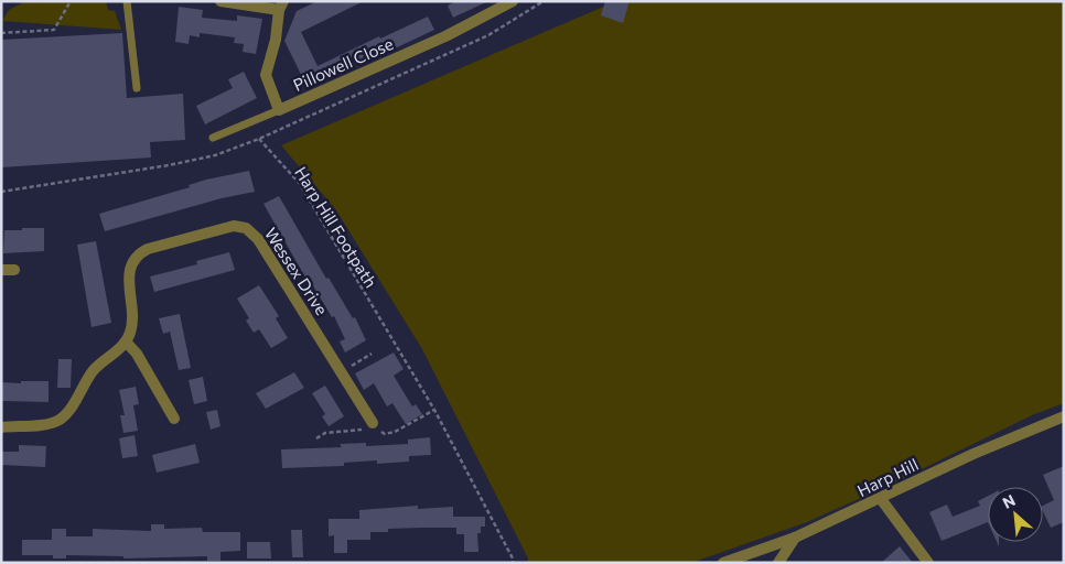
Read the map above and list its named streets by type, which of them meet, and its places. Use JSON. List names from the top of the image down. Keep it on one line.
{"streets":{"street":["Pillowell Close","Wessex Drive","Harp Hill"],"path":["Harp Hill Footpath"]},"north":"top left"}
